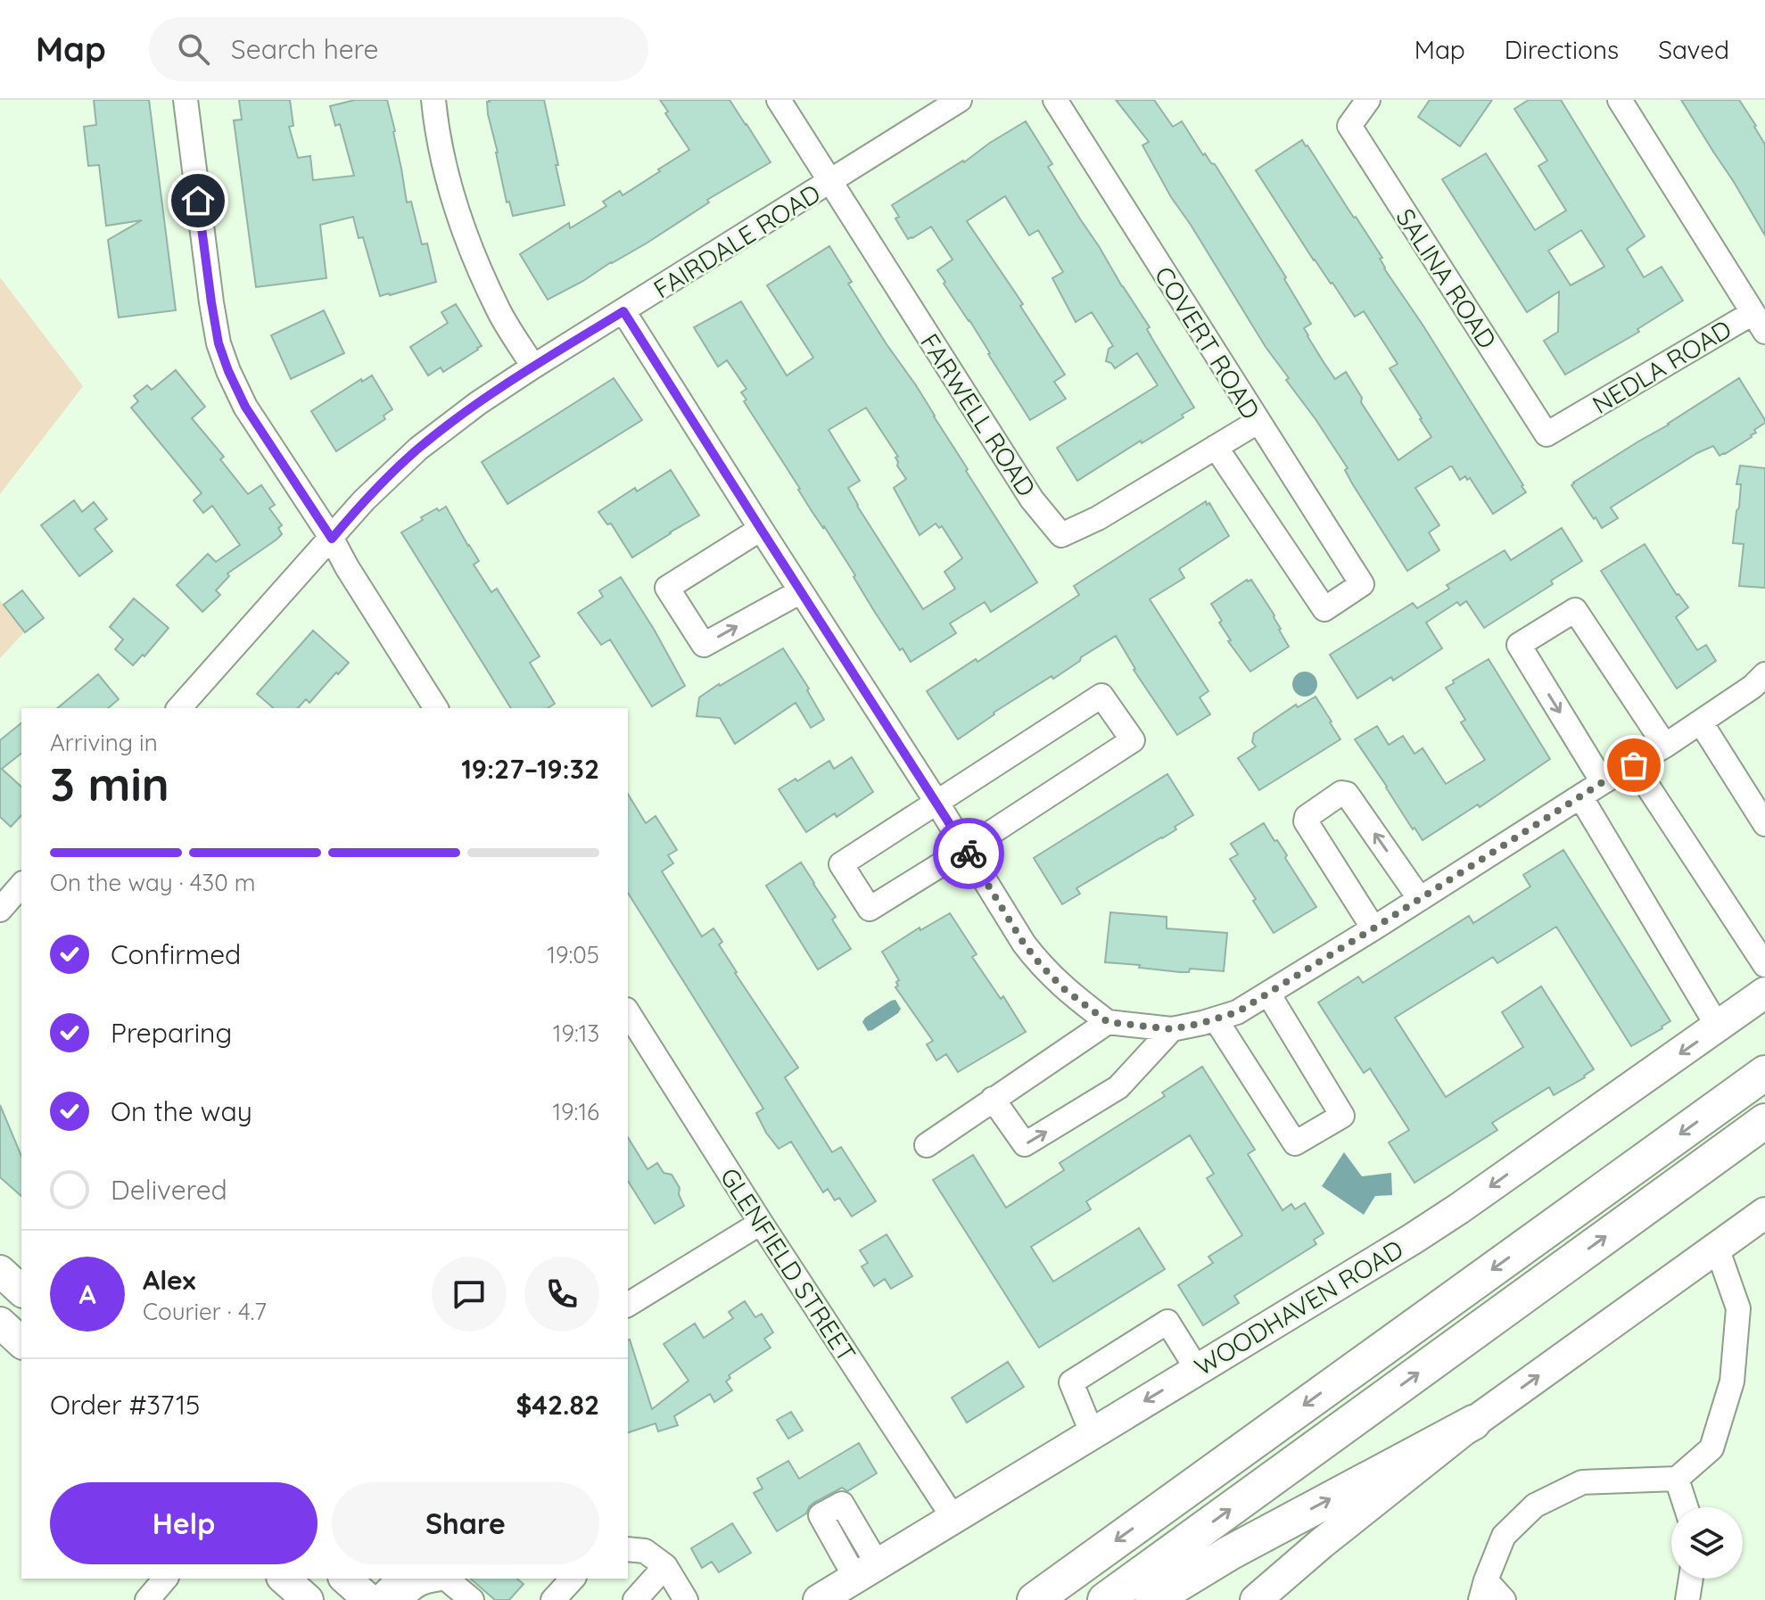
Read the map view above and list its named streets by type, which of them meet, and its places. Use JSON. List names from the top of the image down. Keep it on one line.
{"streets":{"main road":["WOODHAVEN ROAD"],"street":["FAIRDALE ROAD","SALINA ROAD","COVERT ROAD","NEDLA ROAD","FARWELL ROAD","GLENFIELD STREET"]},"crossings":[["FAIRDALE ROAD","FARWELL ROAD"],["SALINA ROAD","NEDLA ROAD"],["COVERT ROAD","FARWELL ROAD"],["GLENFIELD STREET","WOODHAVEN ROAD"]],"page":{"header":"Map","search":"Search here","nav":["Map","Directions","Saved"],"heading":["3 min","Arriving in","19:27–19:32"],"panel":["Alex","Courier · 4.7","Order #3715","$42.82"],"bar":"On the way · 430 m","list":[["Confirmed","19:05"],["Preparing","19:13"],["On the way","19:16"],"Delivered"],"round":"A","buttons":["Help","Share"]}}
